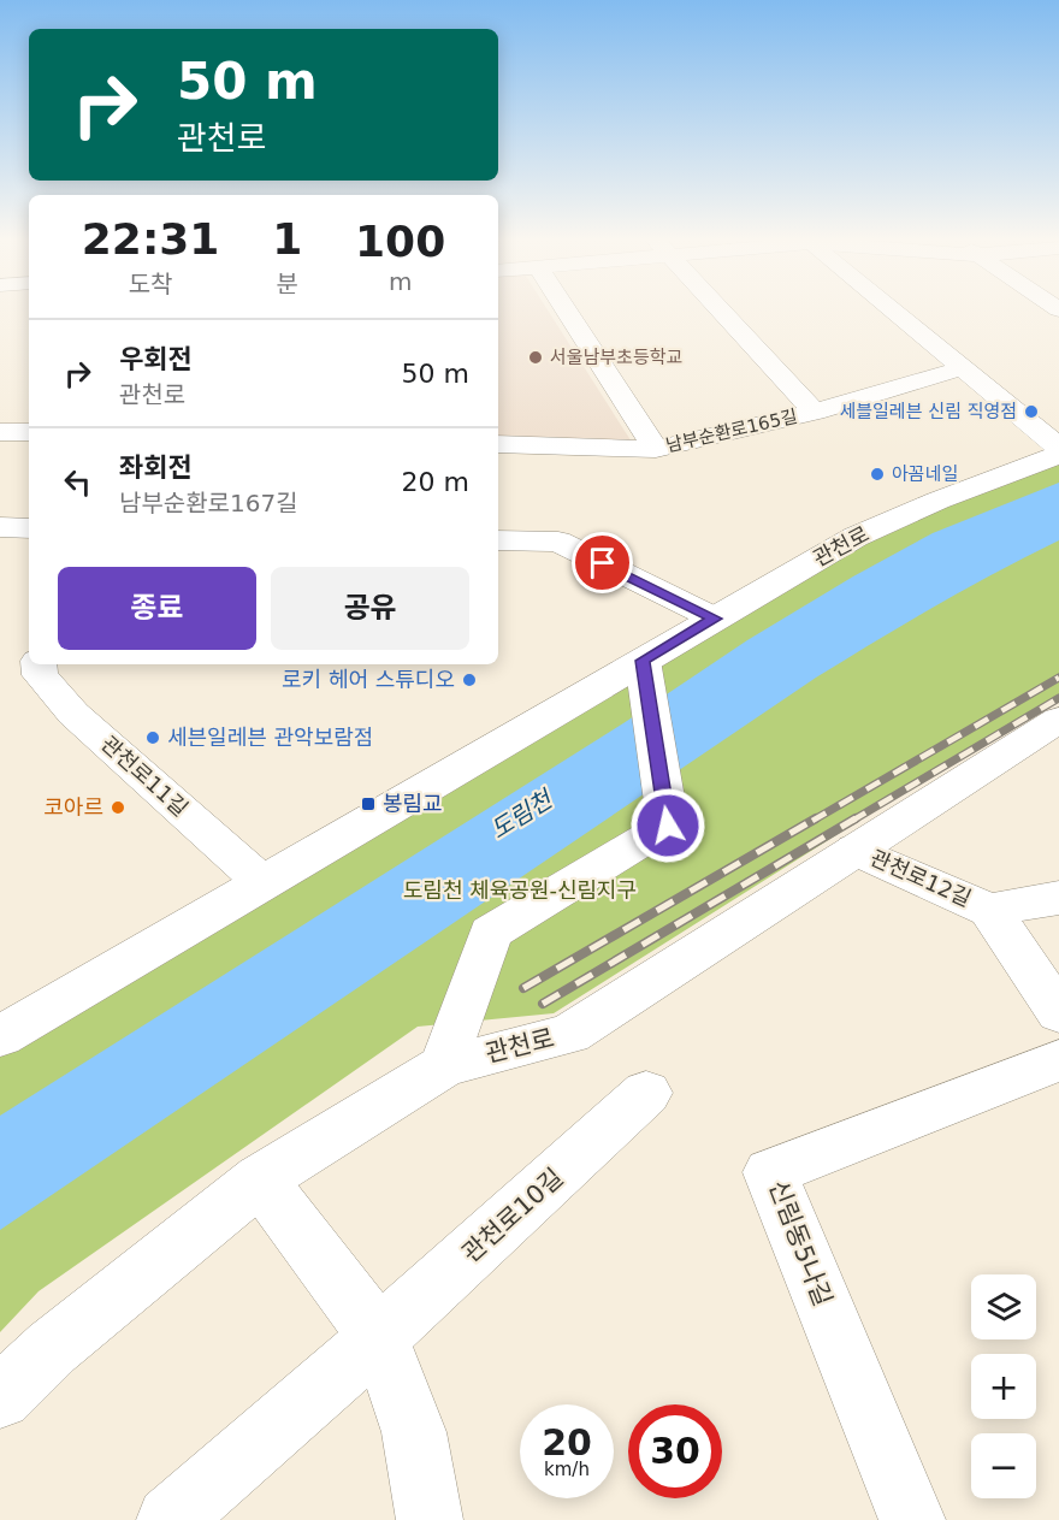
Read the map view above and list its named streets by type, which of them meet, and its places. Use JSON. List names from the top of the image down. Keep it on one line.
{"streets":{"street":["남부순환로165길","관천로","관천로11길","관천로12길","관천로10길","신림동5나길"]},"crossings":[["관천로","관천로11길"],["관천로","관천로12길"]],"water":["도림천"],"parks":["도림천 체육공원-신림지구"],"places":{"other":["서울남부초등학교","세블일레븐 신림 직영점","아꼼네일","로키 헤어 스튜디오","세븐일레븐 관악보람점","코아르"],"transit":["봉림교"]},"page":{"turn":["50 m","관천로"],"eta":["22:31","도착","1","분","100","m"],"list":[{"name":"우회전","note":"관천로","value":"50 m"},{"name":"좌회전","note":"남부순환로167길","value":"20 m"}],"buttons":["종료","공유"],"map_buttons":["+","−"],"speed":"20 km/h","limit":"30"}}
